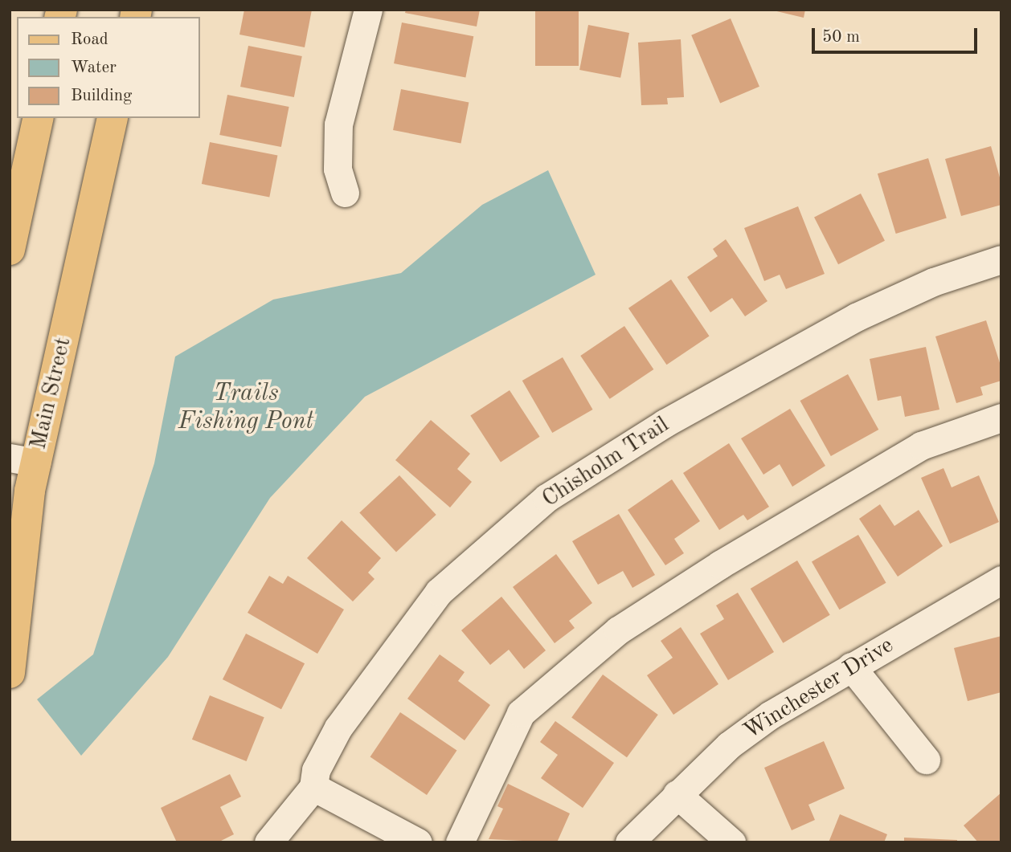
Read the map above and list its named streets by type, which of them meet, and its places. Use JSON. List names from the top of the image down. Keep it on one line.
{"streets":{"main road":["Main Street"],"street":["Chisholm Trail","Winchester Drive"]},"water":["Trails Fishing Pont"],"legend":["Road","Water","Building"],"scale_bar":"50 m"}
